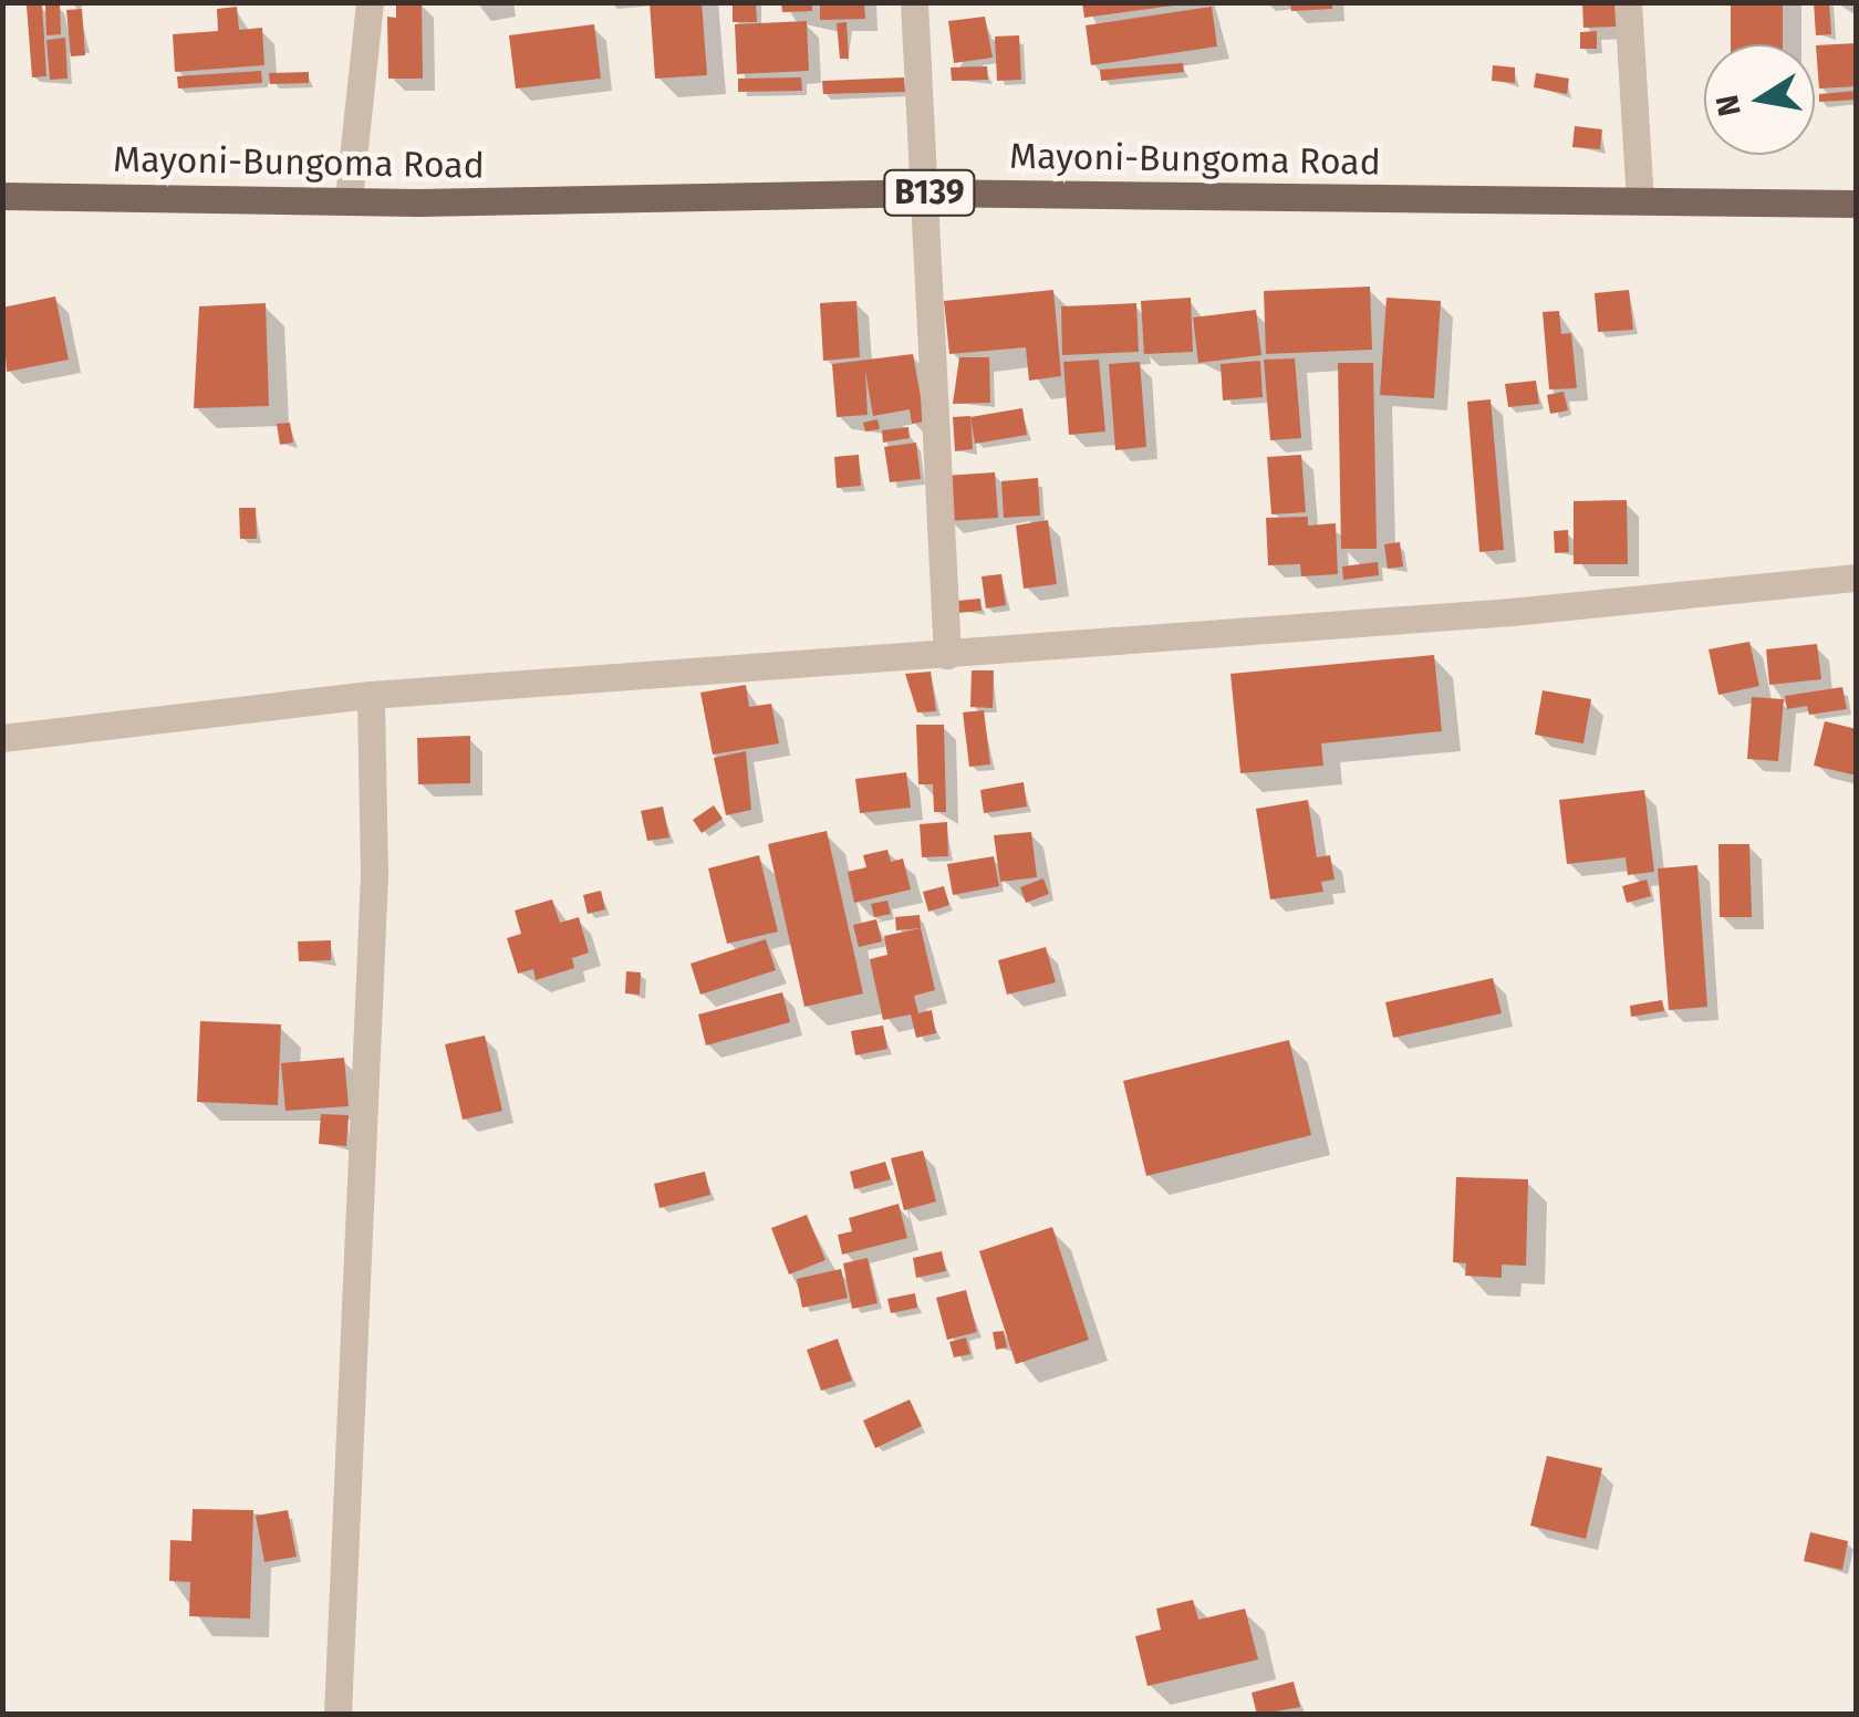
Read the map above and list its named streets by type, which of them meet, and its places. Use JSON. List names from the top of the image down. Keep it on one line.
{"streets":{"main road":["Mayoni-Bungoma Road","B139"]},"north":"left"}
